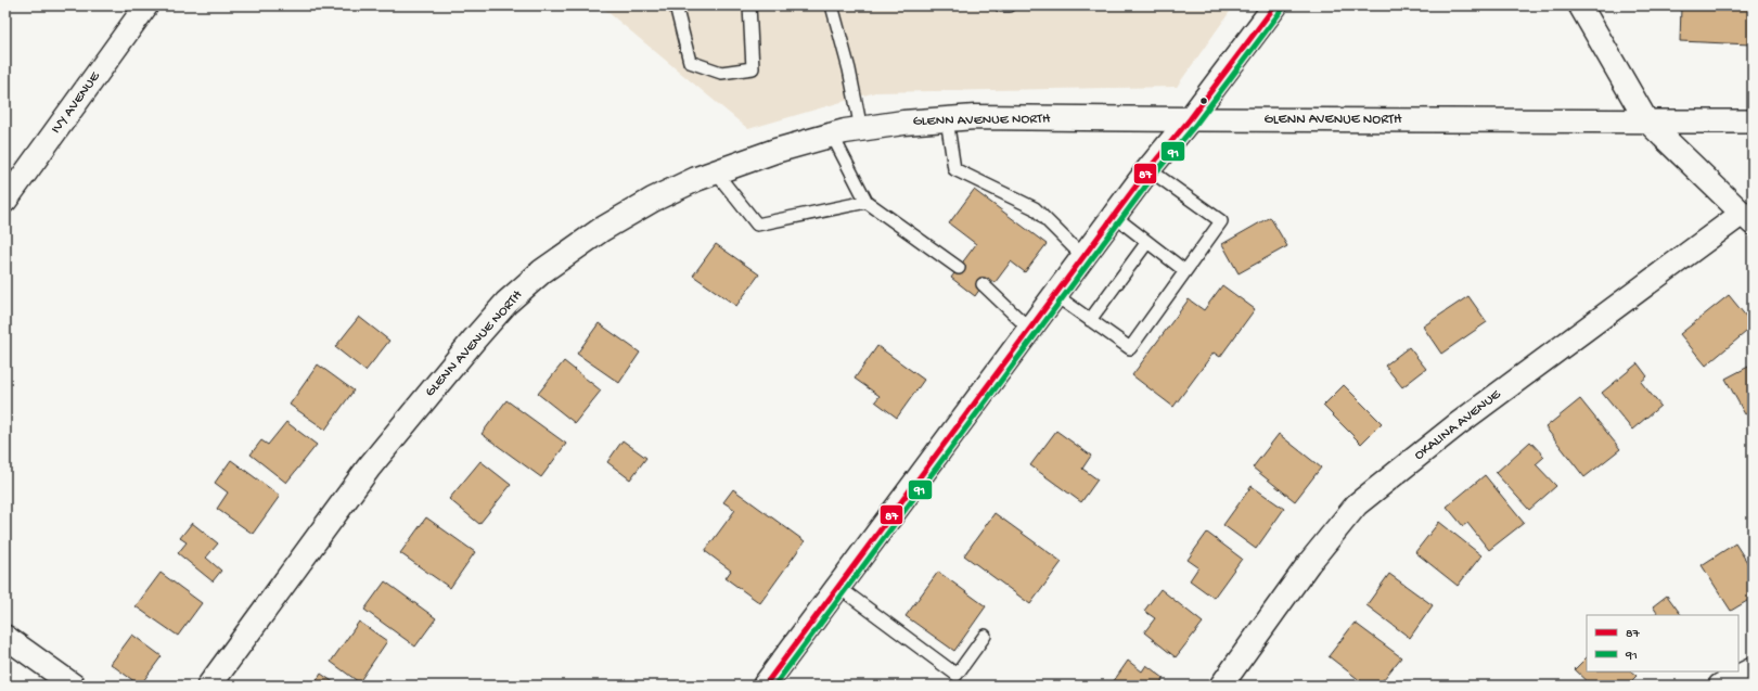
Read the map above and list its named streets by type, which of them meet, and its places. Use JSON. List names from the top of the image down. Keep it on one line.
{"streets":{"street":["IVY AVENUE","GLENN AVENUE NORTH","OKALINA AVENUE"]},"lines":["transit line 87","transit line 91"],"legend":["87","91"]}
